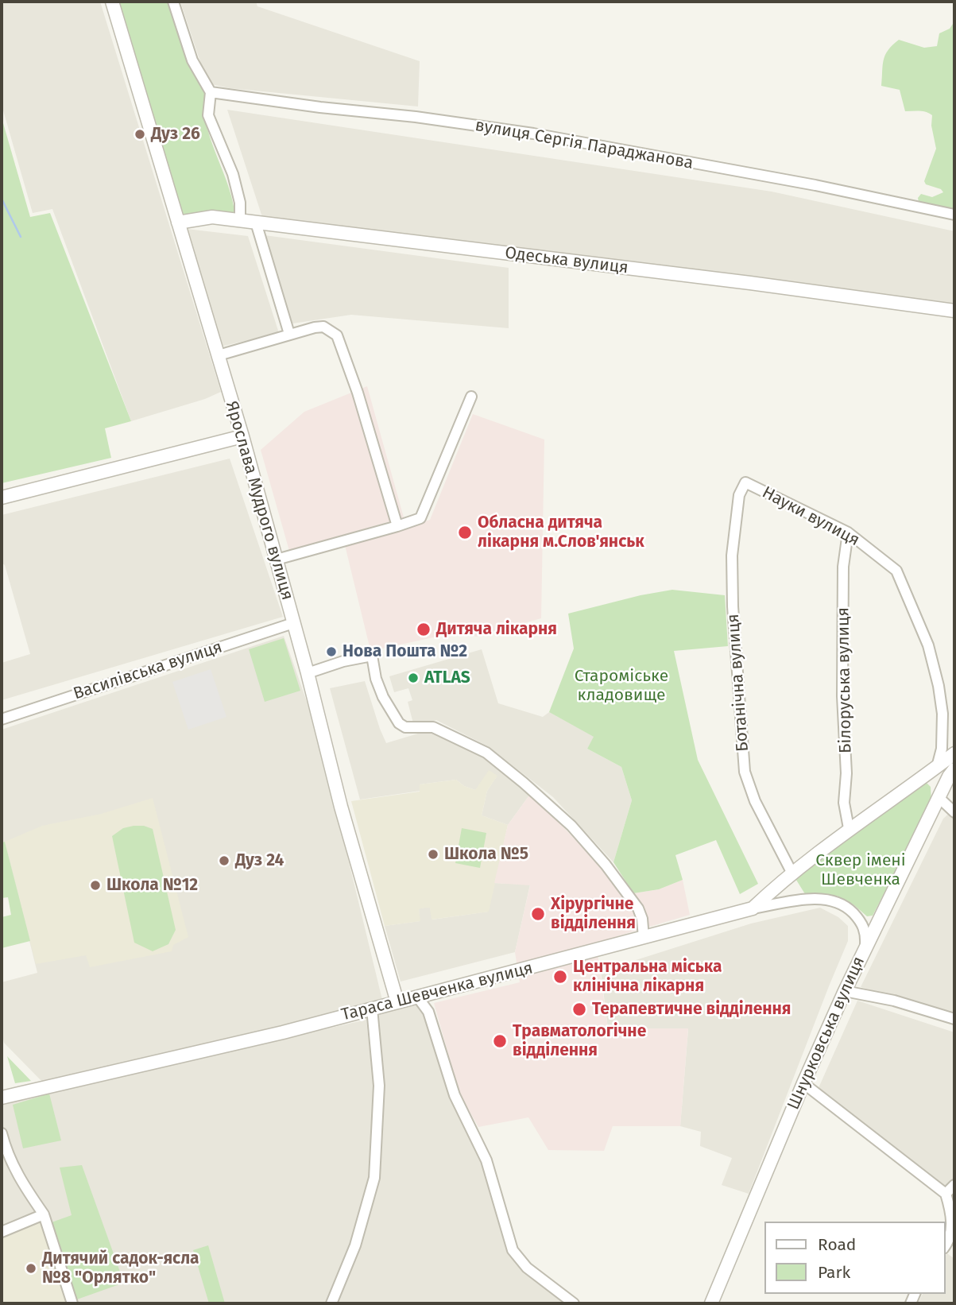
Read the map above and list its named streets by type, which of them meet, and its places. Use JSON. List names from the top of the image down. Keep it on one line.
{"streets":{"street":["вулиця Сергія Параджанова","Одеська вулиця","Ярослава Мудрого вулиця","Науки вулиця","Василівська вулиця","Білоруська вулиця","Ботанічна вулиця","Тараса Шевченка вулиця","Шнурковська вулиця"]},"crossings":[["Одеська вулиця","Ярослава Мудрого вулиця"],["Ярослава Мудрого вулиця","Василівська вулиця"],["Ярослава Мудрого вулиця","Тараса Шевченка вулиця"],["Науки вулиця","Білоруська вулиця"],["Науки вулиця","Ботанічна вулиця"],["Науки вулиця","Тараса Шевченка вулиця"],["Білоруська вулиця","Тараса Шевченка вулиця"],["Ботанічна вулиця","Тараса Шевченка вулиця"]],"parks":["Староміське кладовище","Сквер імені Шевченка"],"places":["Дуз 26","Обласна дитяча лікарня м.Слов'янськ","Дитяча лікарня","Нова Пошта №2","ATLAS","Школа №5","Дуз 24","Школа №12","Хірургічне відділення","Центральна міська клінічна лікарня","Терапевтичне відділення","Травматологічне відділення","Дитячий садок-ясла №8 \"Орлятко\""],"legend":["Road","Park"]}
